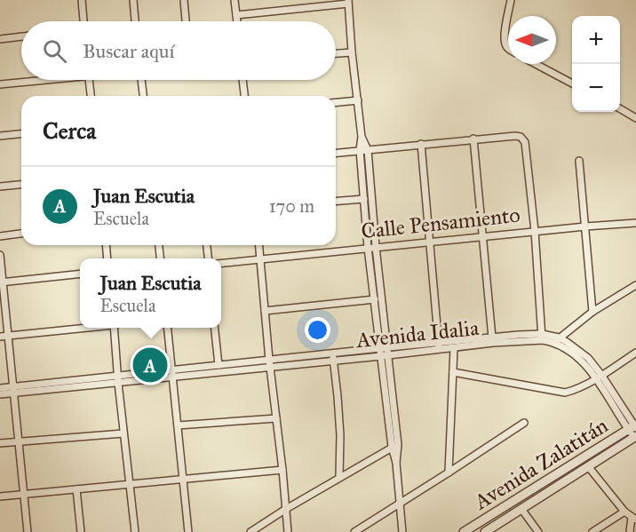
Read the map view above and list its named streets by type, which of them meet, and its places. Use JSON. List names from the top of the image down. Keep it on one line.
{"streets":{"street":["Calle Pensamiento","Avenida Idalia","Avenida Zalatitán"]},"crossings":[["Avenida Idalia","Avenida Zalatitán"]],"north":"left","page":{"map_buttons":["+","−"],"search":"Buscar aquí","heading":"Cerca","list":[{"mark":"A","name":"Juan Escutia","note":"Escuela","value":"170 m"}],"popup":["Juan Escutia","Escuela"],"pins":"A"}}
